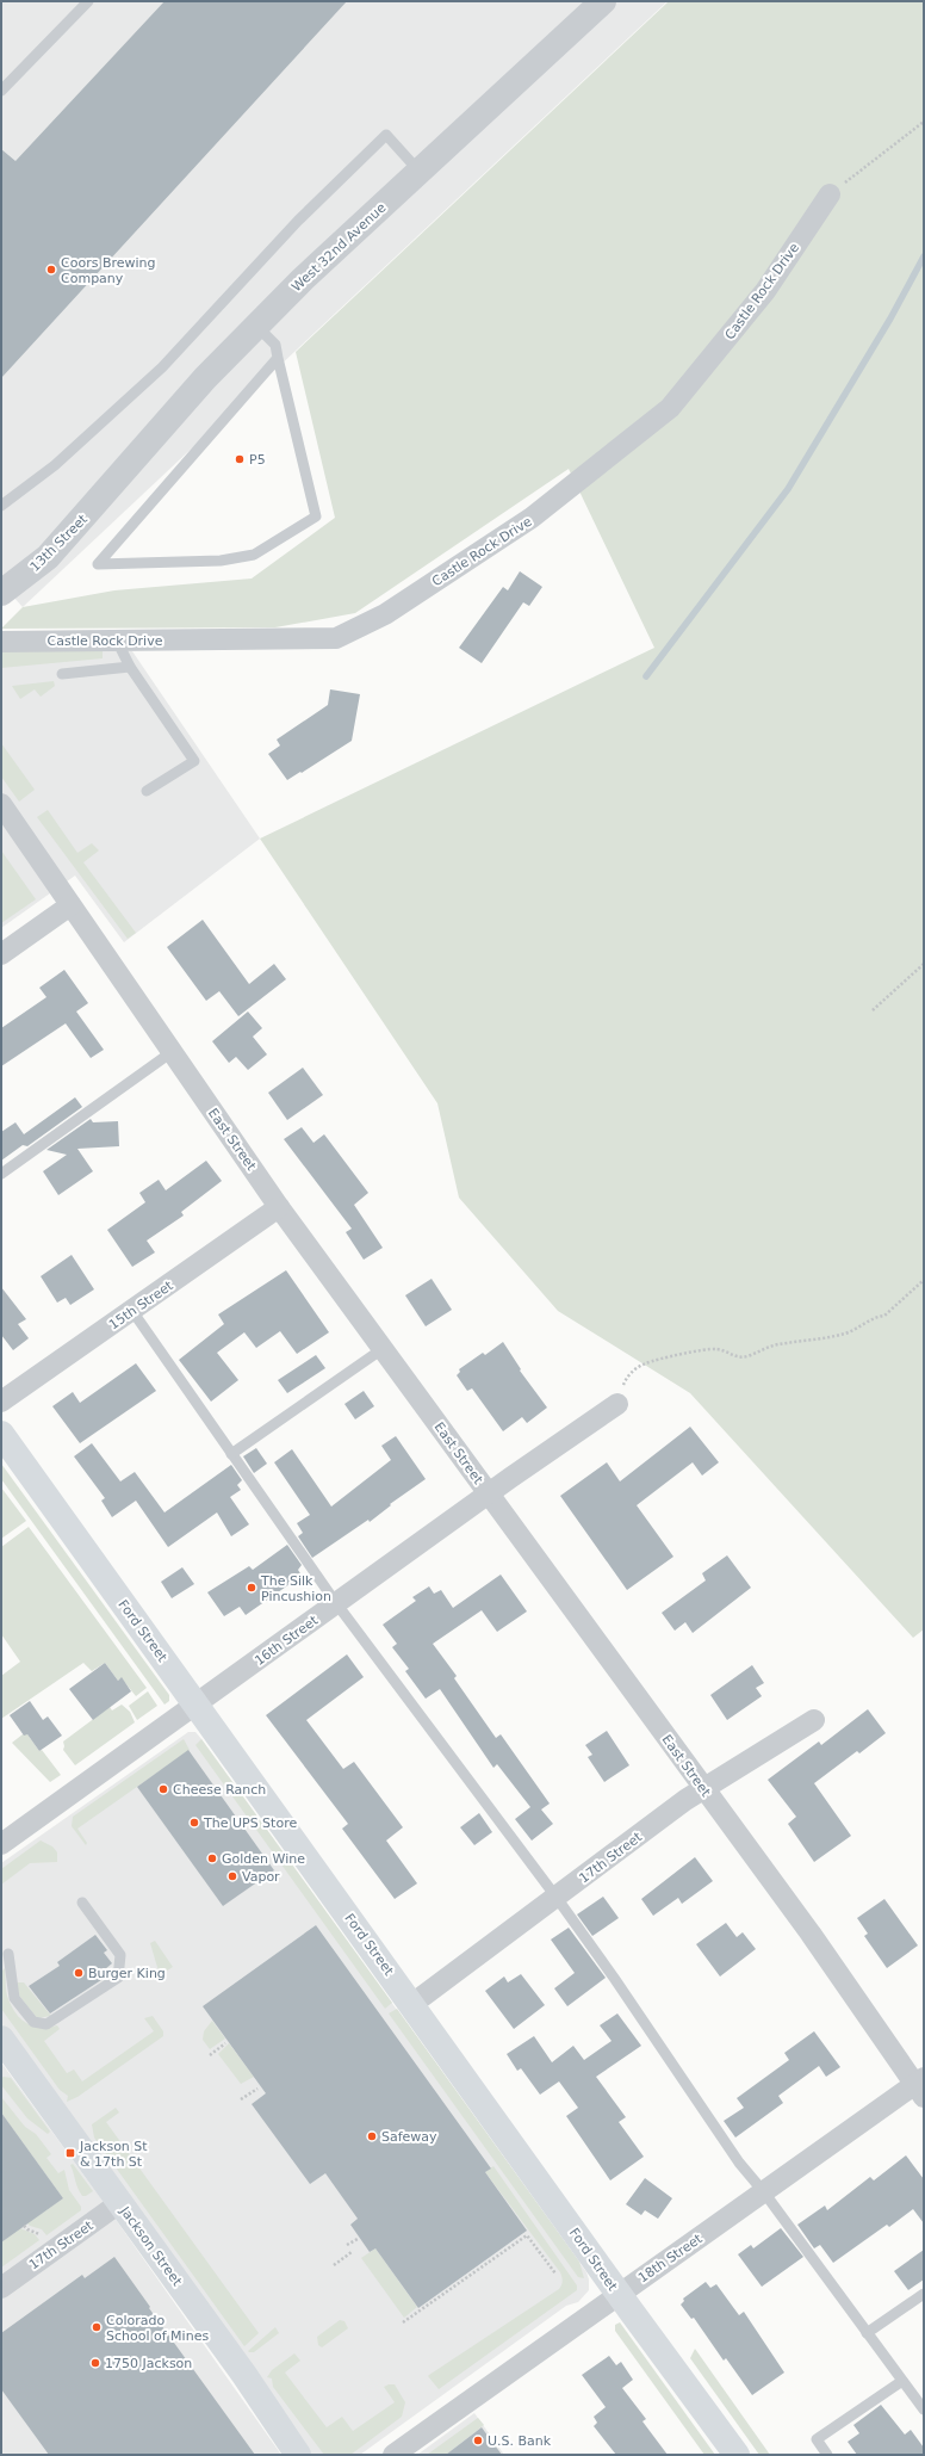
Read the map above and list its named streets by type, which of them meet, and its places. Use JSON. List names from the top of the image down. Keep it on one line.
{"streets":{"main road":["Ford Street","Jackson Street"],"street":["West 32nd Avenue","Castle Rock Drive","13th Street","East Street","15th Street","16th Street","17th Street","18th Street"]},"crossings":[["West 32nd Avenue","13th Street"],["East Street","15th Street"],["East Street","16th Street"],["East Street","17th Street"],["East Street","18th Street"],["Ford Street","16th Street"],["Ford Street","17th Street"],["Ford Street","18th Street"],["17th Street","Jackson Street"]],"places":{"other":["Coors Brewing Company","P5","The Silk Pincushion","Cheese Ranch","The UPS Store","Golden Wine","Vapor","Burger King","Safeway","Colorado School of Mines","1750 Jackson","U.S. Bank"],"transit":["Jackson St & 17th St"]}}
